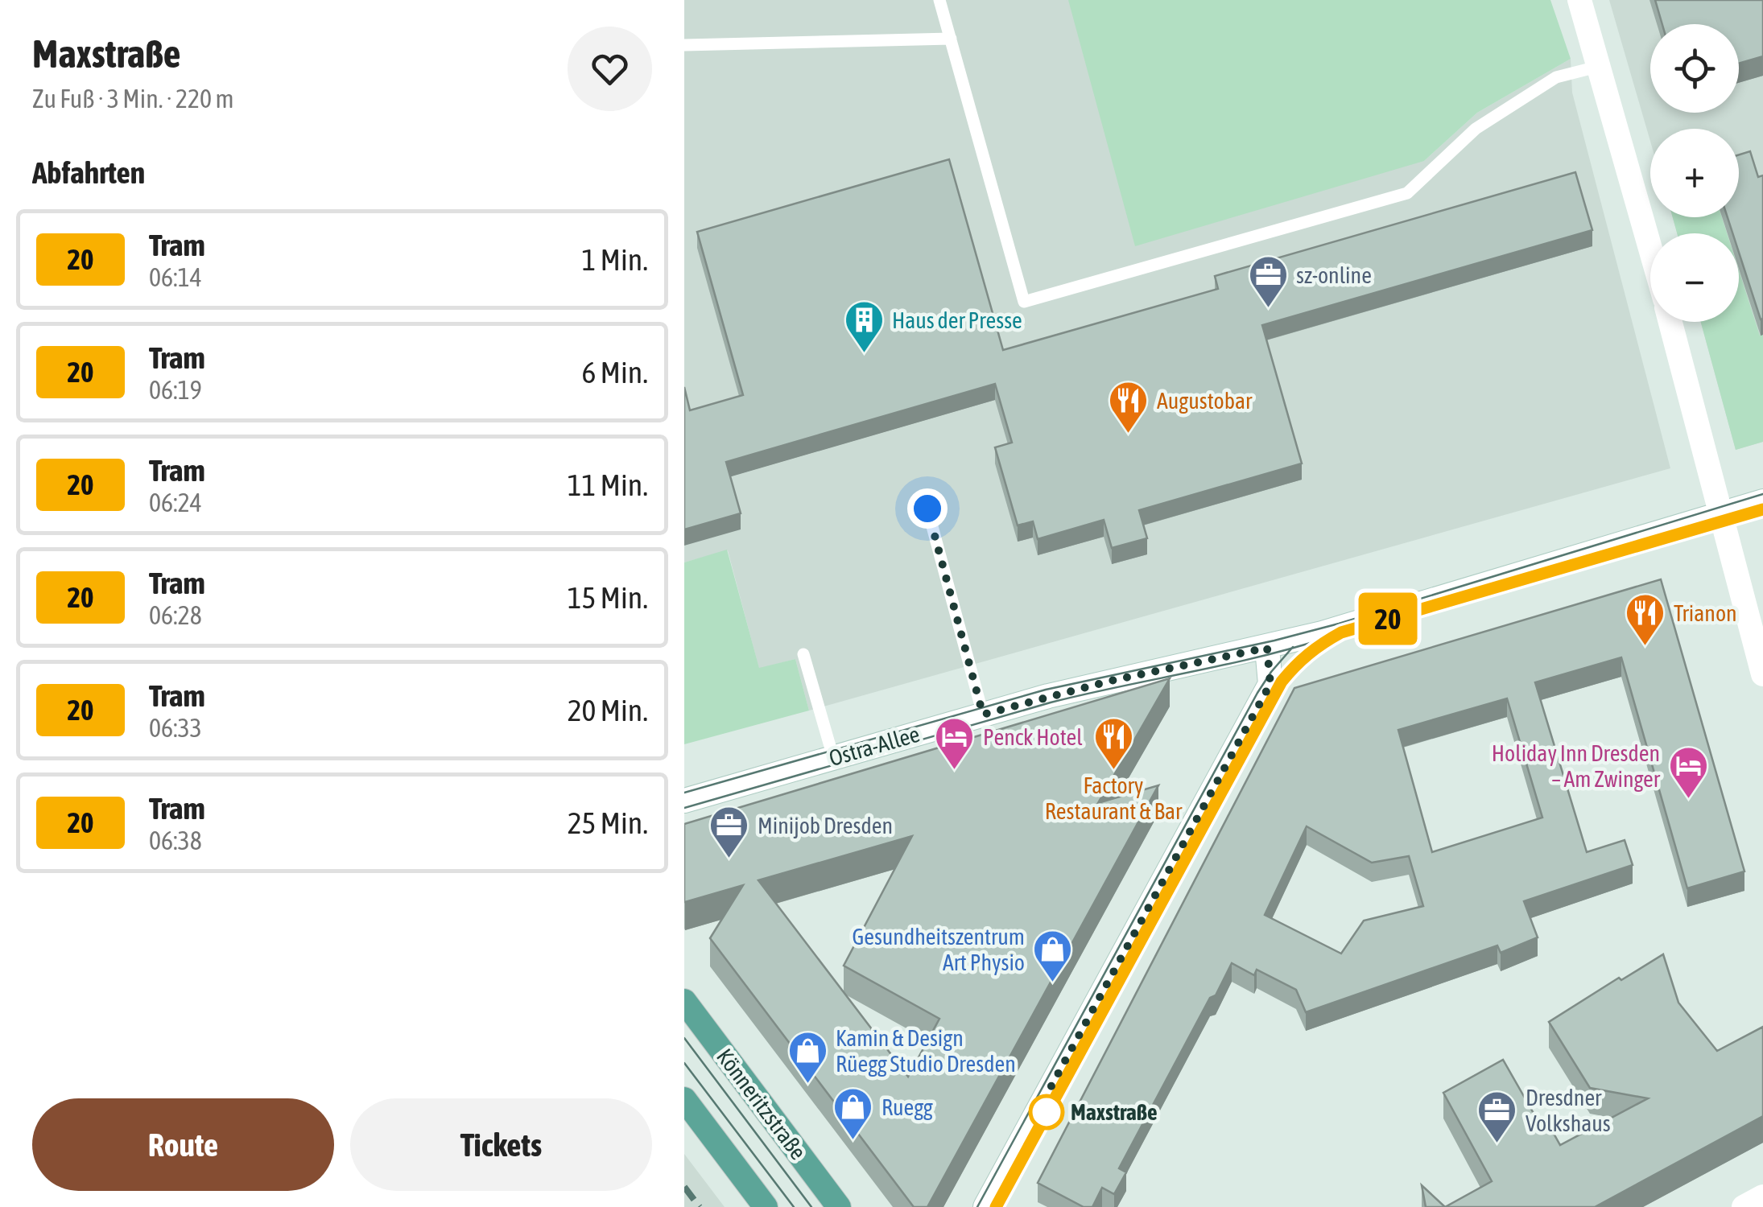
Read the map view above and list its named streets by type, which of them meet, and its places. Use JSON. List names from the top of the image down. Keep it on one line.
{"streets":{"main road":["Könneritzstraße"],"street":["Ostra-Allee"]},"places":{"office":["sz-online","Minijob Dresden","Dresdner Volkshaus"],"building":["Haus der Presse"],"restaurant":["Augustobar","Trianon","Factory Restaurant & Bar"],"hotel":["Penck Hotel","Holiday Inn Dresden – Am Zwinger"],"shop":["Gesundheitszentrum Art Physio","Kamin & Design Rüegg Studio Dresden","Ruegg"],"other":["Maxstraße"]},"lines":["tram line 20"],"page":{"heading":[["Maxstraße","Zu Fuß · 3 Min. · 220 m"],"Abfahrten"],"on_map":"20","map_buttons":["+","−"],"list":[{"mark":"20","name":"Tram","note":"06:14","value":"1 Min."},{"mark":"20","name":"Tram","note":"06:19","value":"6 Min."},{"mark":"20","name":"Tram","note":"06:24","value":"11 Min."},{"mark":"20","name":"Tram","note":"06:28","value":"15 Min."},{"mark":"20","name":"Tram","note":"06:33","value":"20 Min."},{"mark":"20","name":"Tram","note":"06:38","value":"25 Min."}],"buttons":["Route","Tickets"]}}
